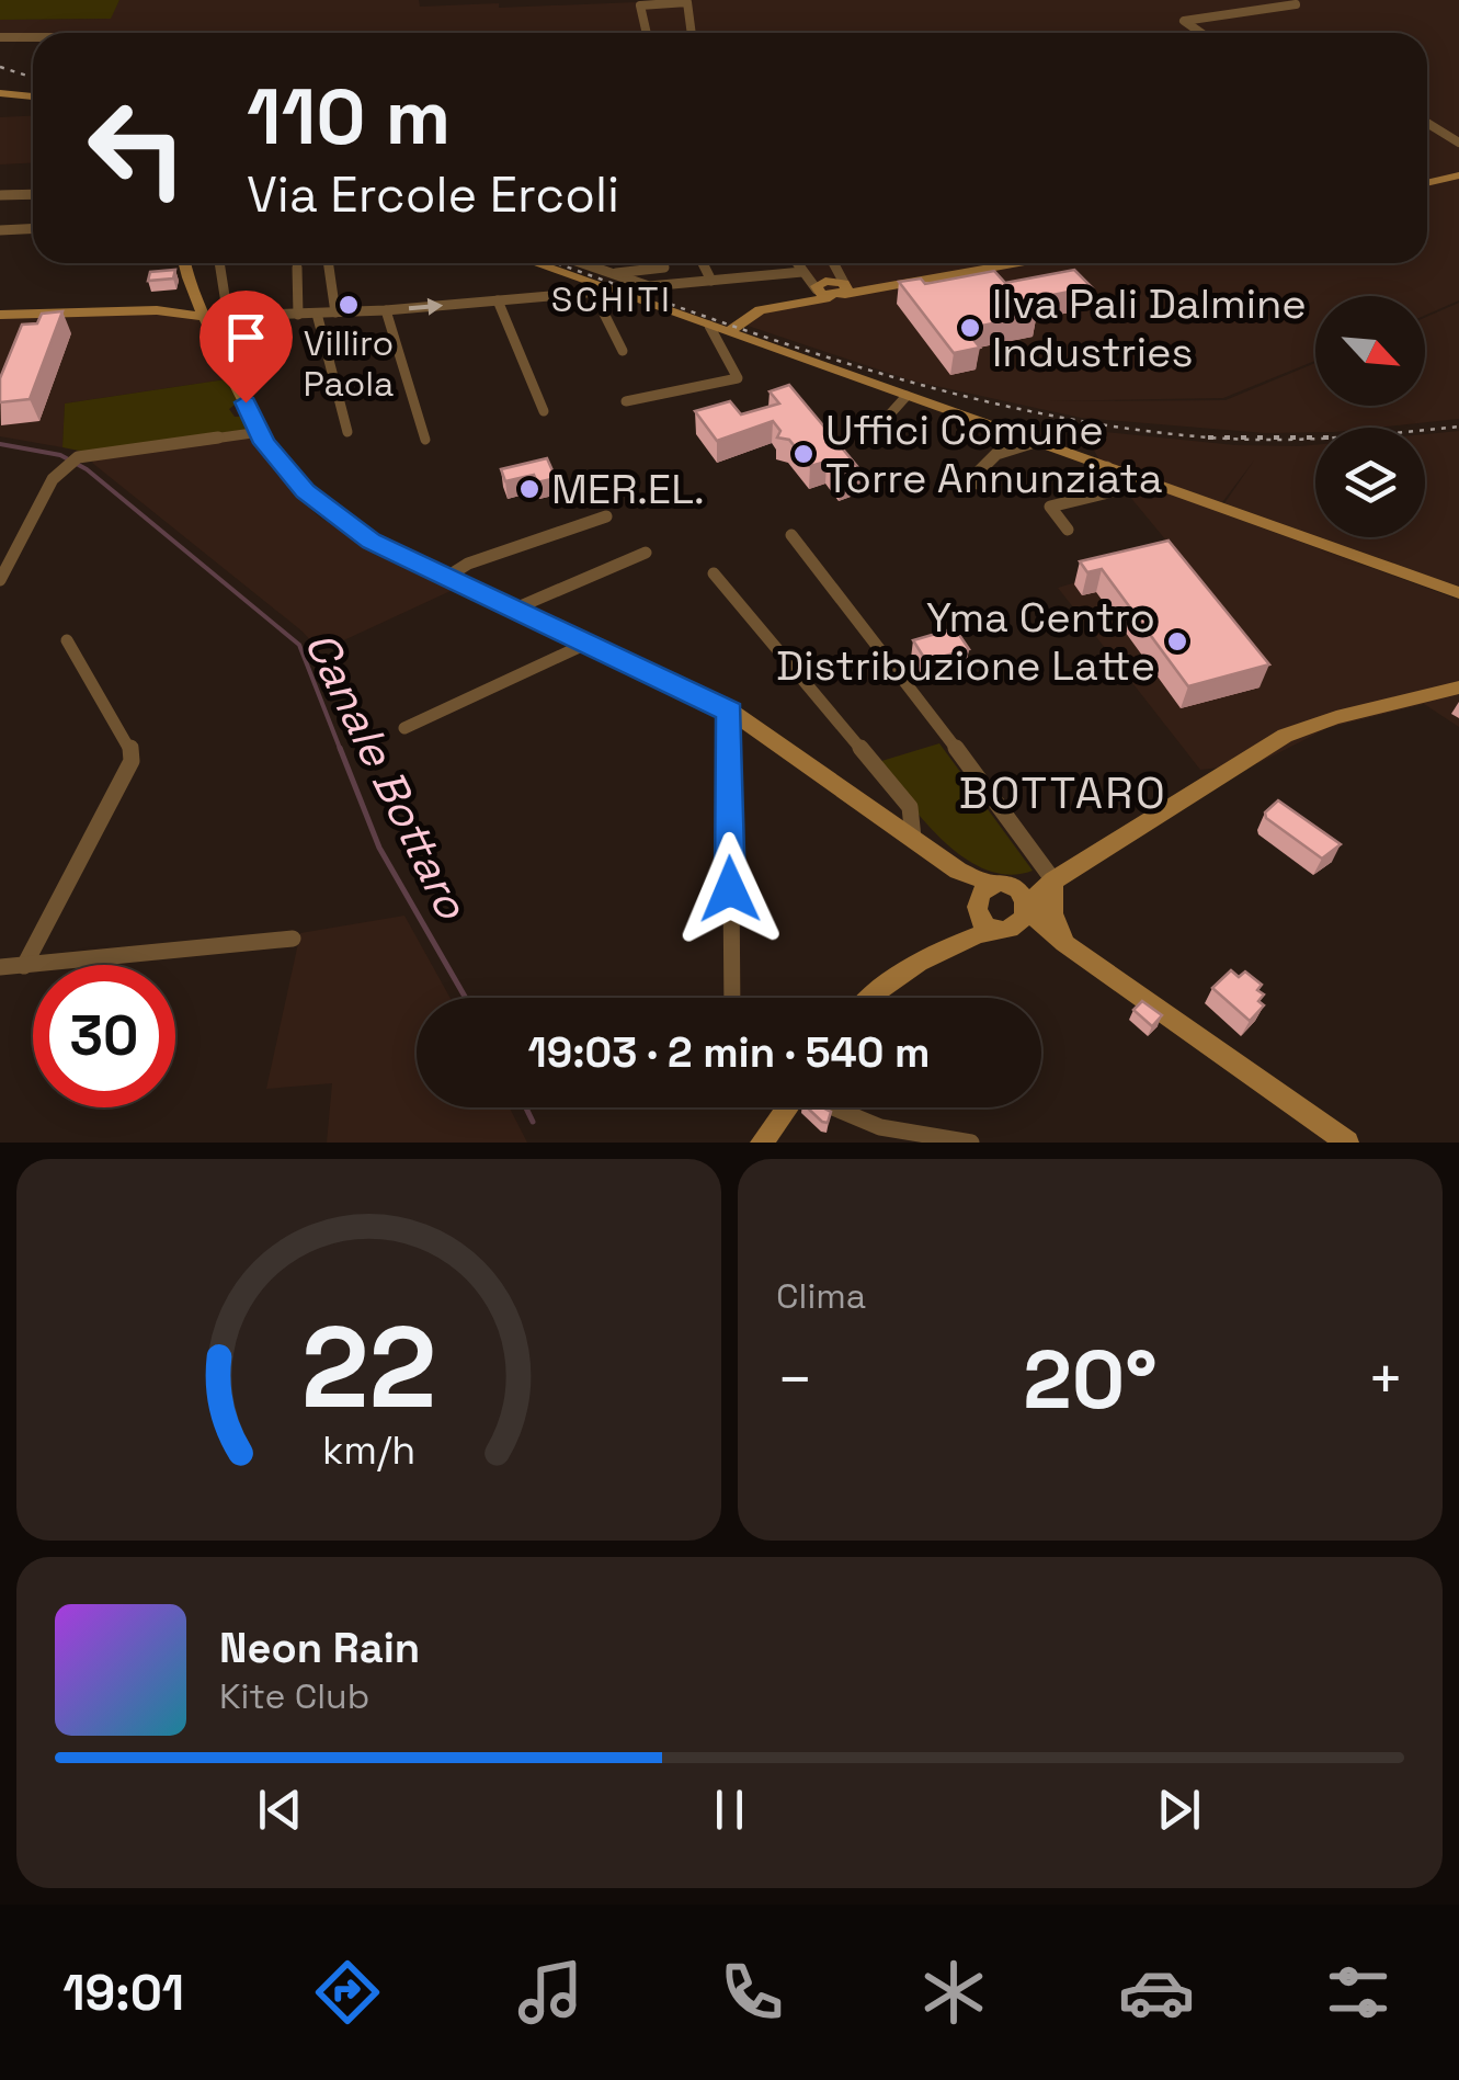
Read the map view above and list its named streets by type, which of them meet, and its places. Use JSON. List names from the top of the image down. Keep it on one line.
{"districts":["SCHITI","BOTTARO"],"water":["Canale Bottaro"],"places":["Villiro Paola","Ilva Pali Dalmine Industries","Uffici Comune Torre Annunziata","MER.EL.","Yma Centro Distribuzione Latte"],"north":"bottom right","page":{"turn":["110 m","Via Ercole Ercoli"],"limit":"30","trip":"19:03 · 2 min · 540 m","tile":"Clima","heat":["−","20°","+"],"song":["Neon Rain","Kite Club"],"tabs":"19:01","gauge":["22","km/h"]}}
